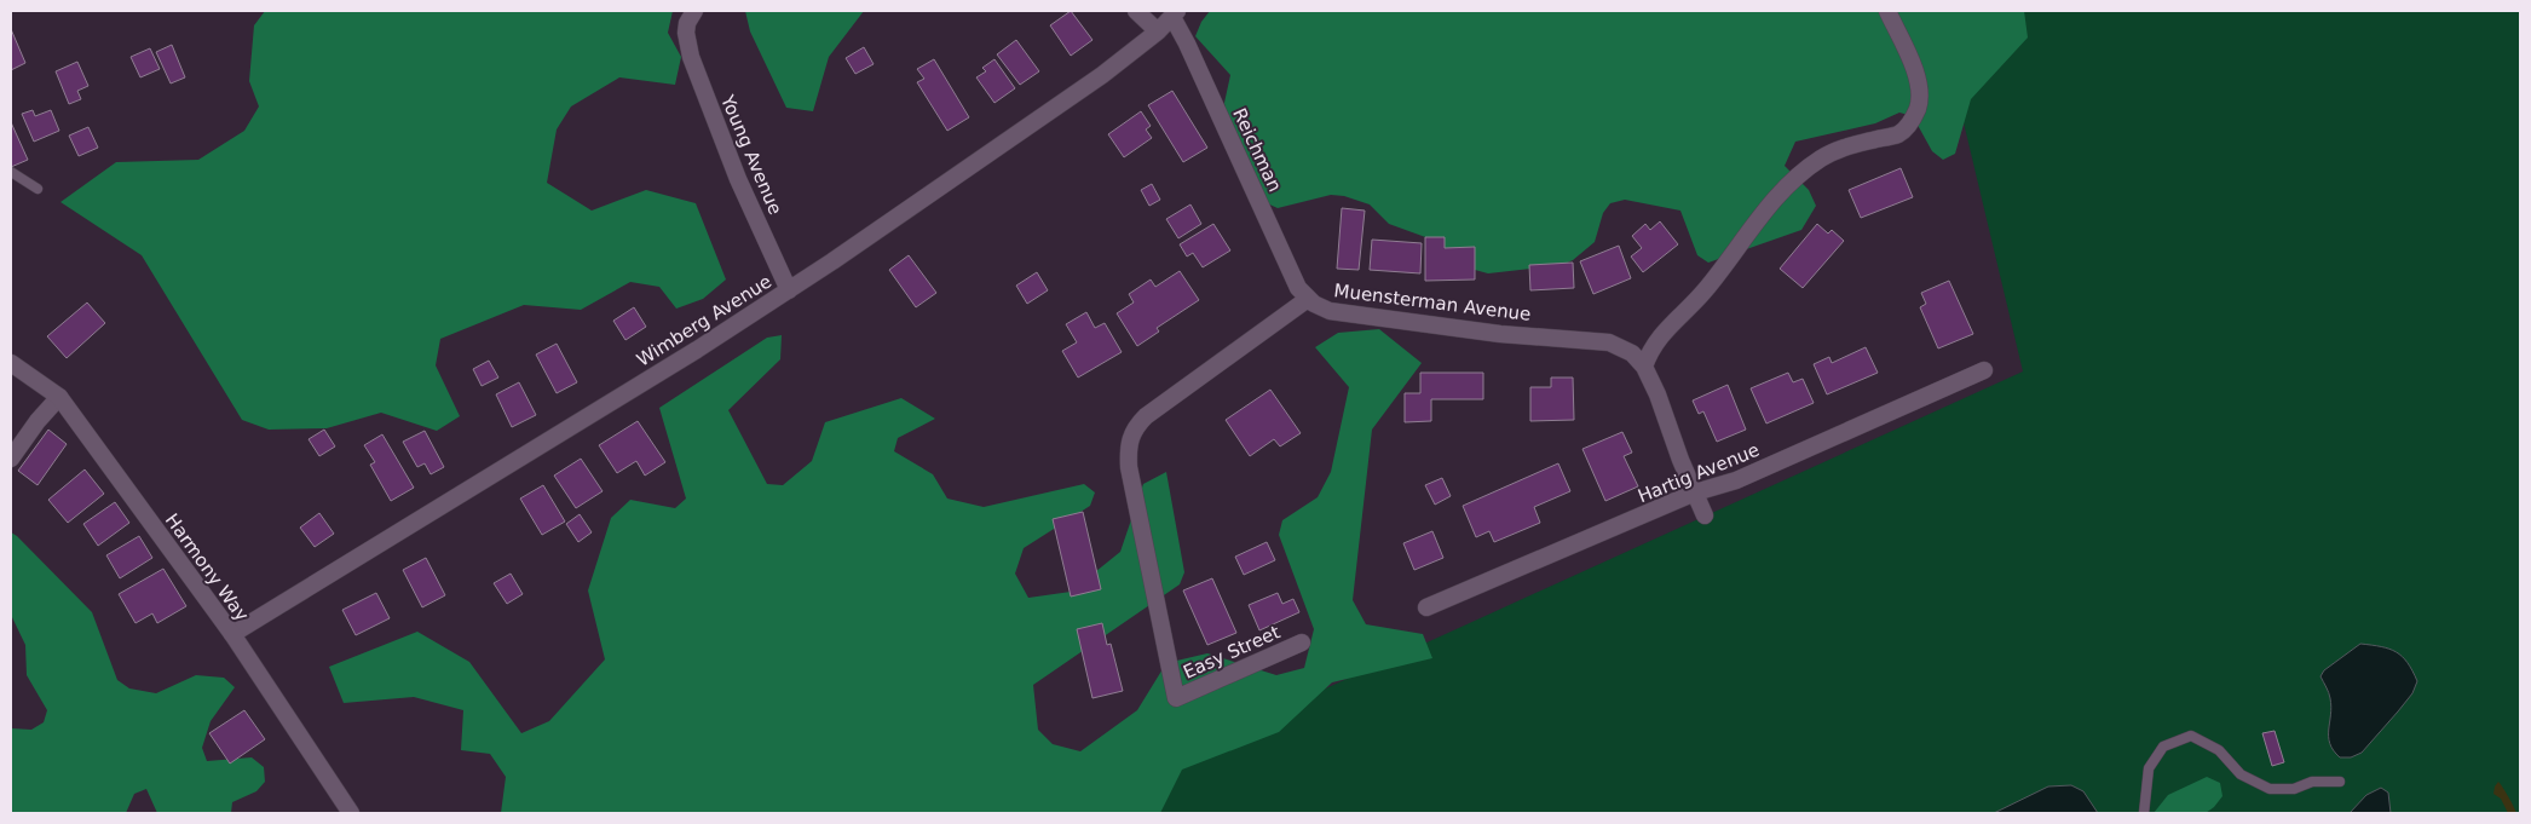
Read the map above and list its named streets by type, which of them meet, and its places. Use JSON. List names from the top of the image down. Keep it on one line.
{"streets":{"street":["Reichman","Young Avenue","Muensterman Avenue","Wimberg Avenue","Hartig Avenue","Harmony Way","Easy Street"]},"crossings":[["Reichman","Muensterman Avenue"],["Reichman","Wimberg Avenue"],["Young Avenue","Wimberg Avenue"],["Muensterman Avenue","Easy Street"],["Wimberg Avenue","Harmony Way"]]}
